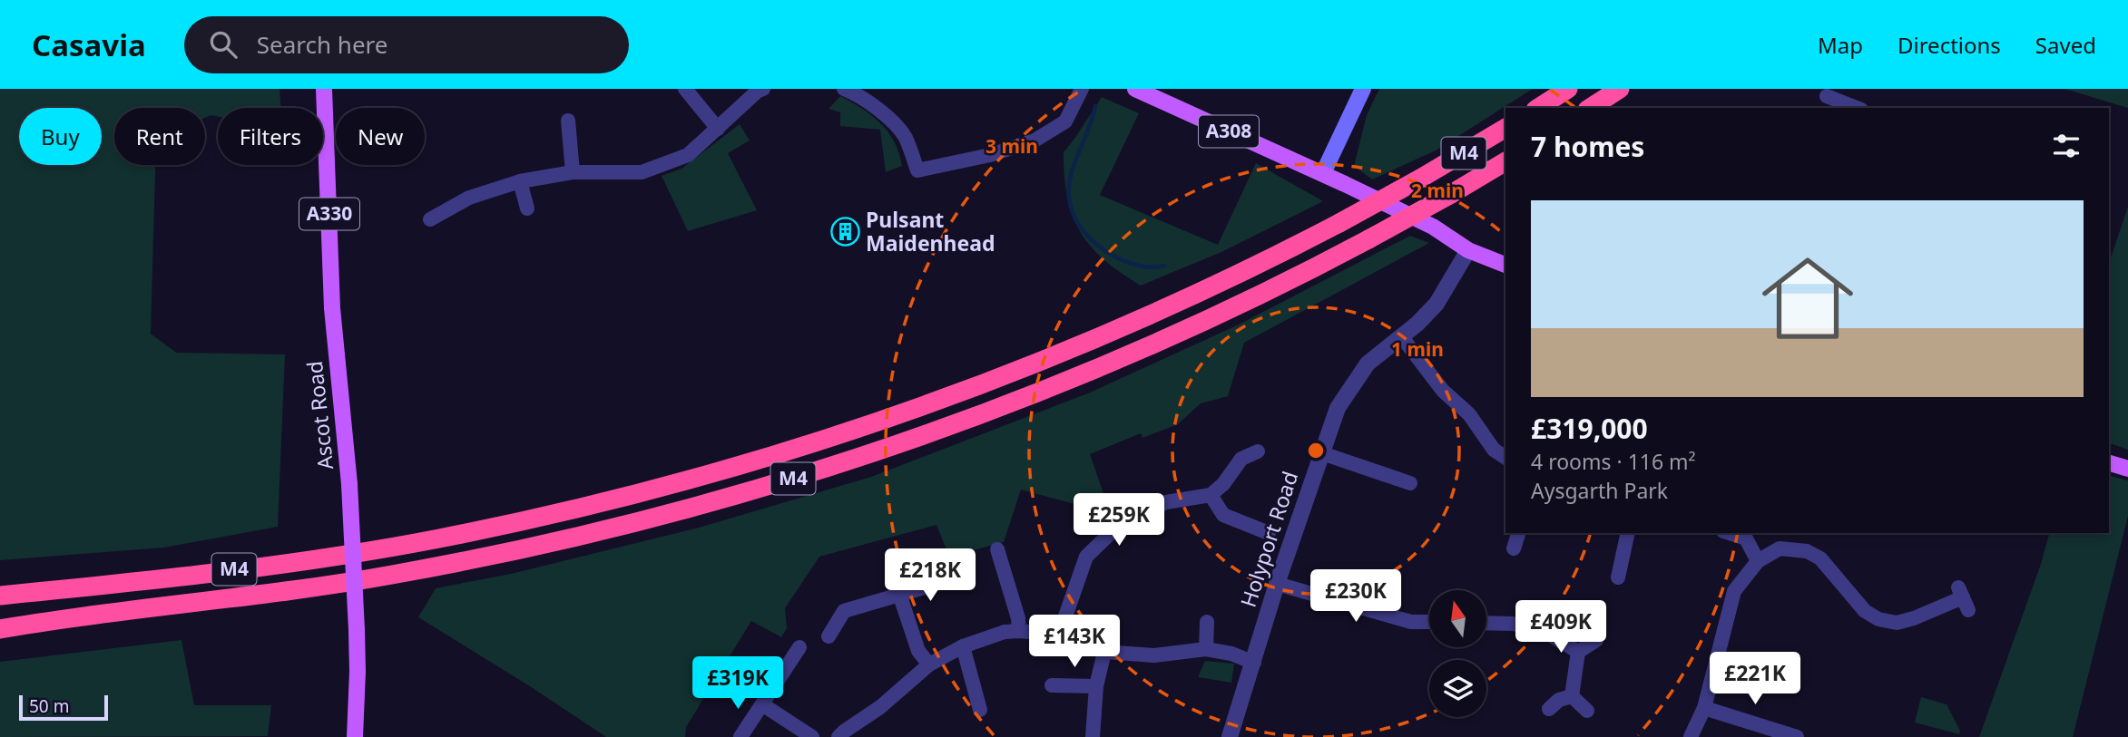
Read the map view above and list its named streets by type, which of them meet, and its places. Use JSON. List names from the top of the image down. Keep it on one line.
{"streets":{"highway":["M4"],"main road":["A308","A330","Ascot Road"],"street":["Holyport Road"]},"crossings":[["A308","Holyport Road"]],"places":{"building":["Pulsant Maidenhead"]},"scale_bar":"50 m","north":"top","page":{"header":"Casavia","search":"Search here","nav":["Map","Directions","Saved"],"chip":["Buy","Rent","Filters","New"],"heading":"7 homes","list":[{"name":"£319,000","note":"4 rooms · 116 m² · Aysgarth Park"}],"price":["£259K","£218K","£230K","£409K","£143K","£221K","£319K"],"scale":"50 m"},"rings":["3 min","2 min","1 min"]}
